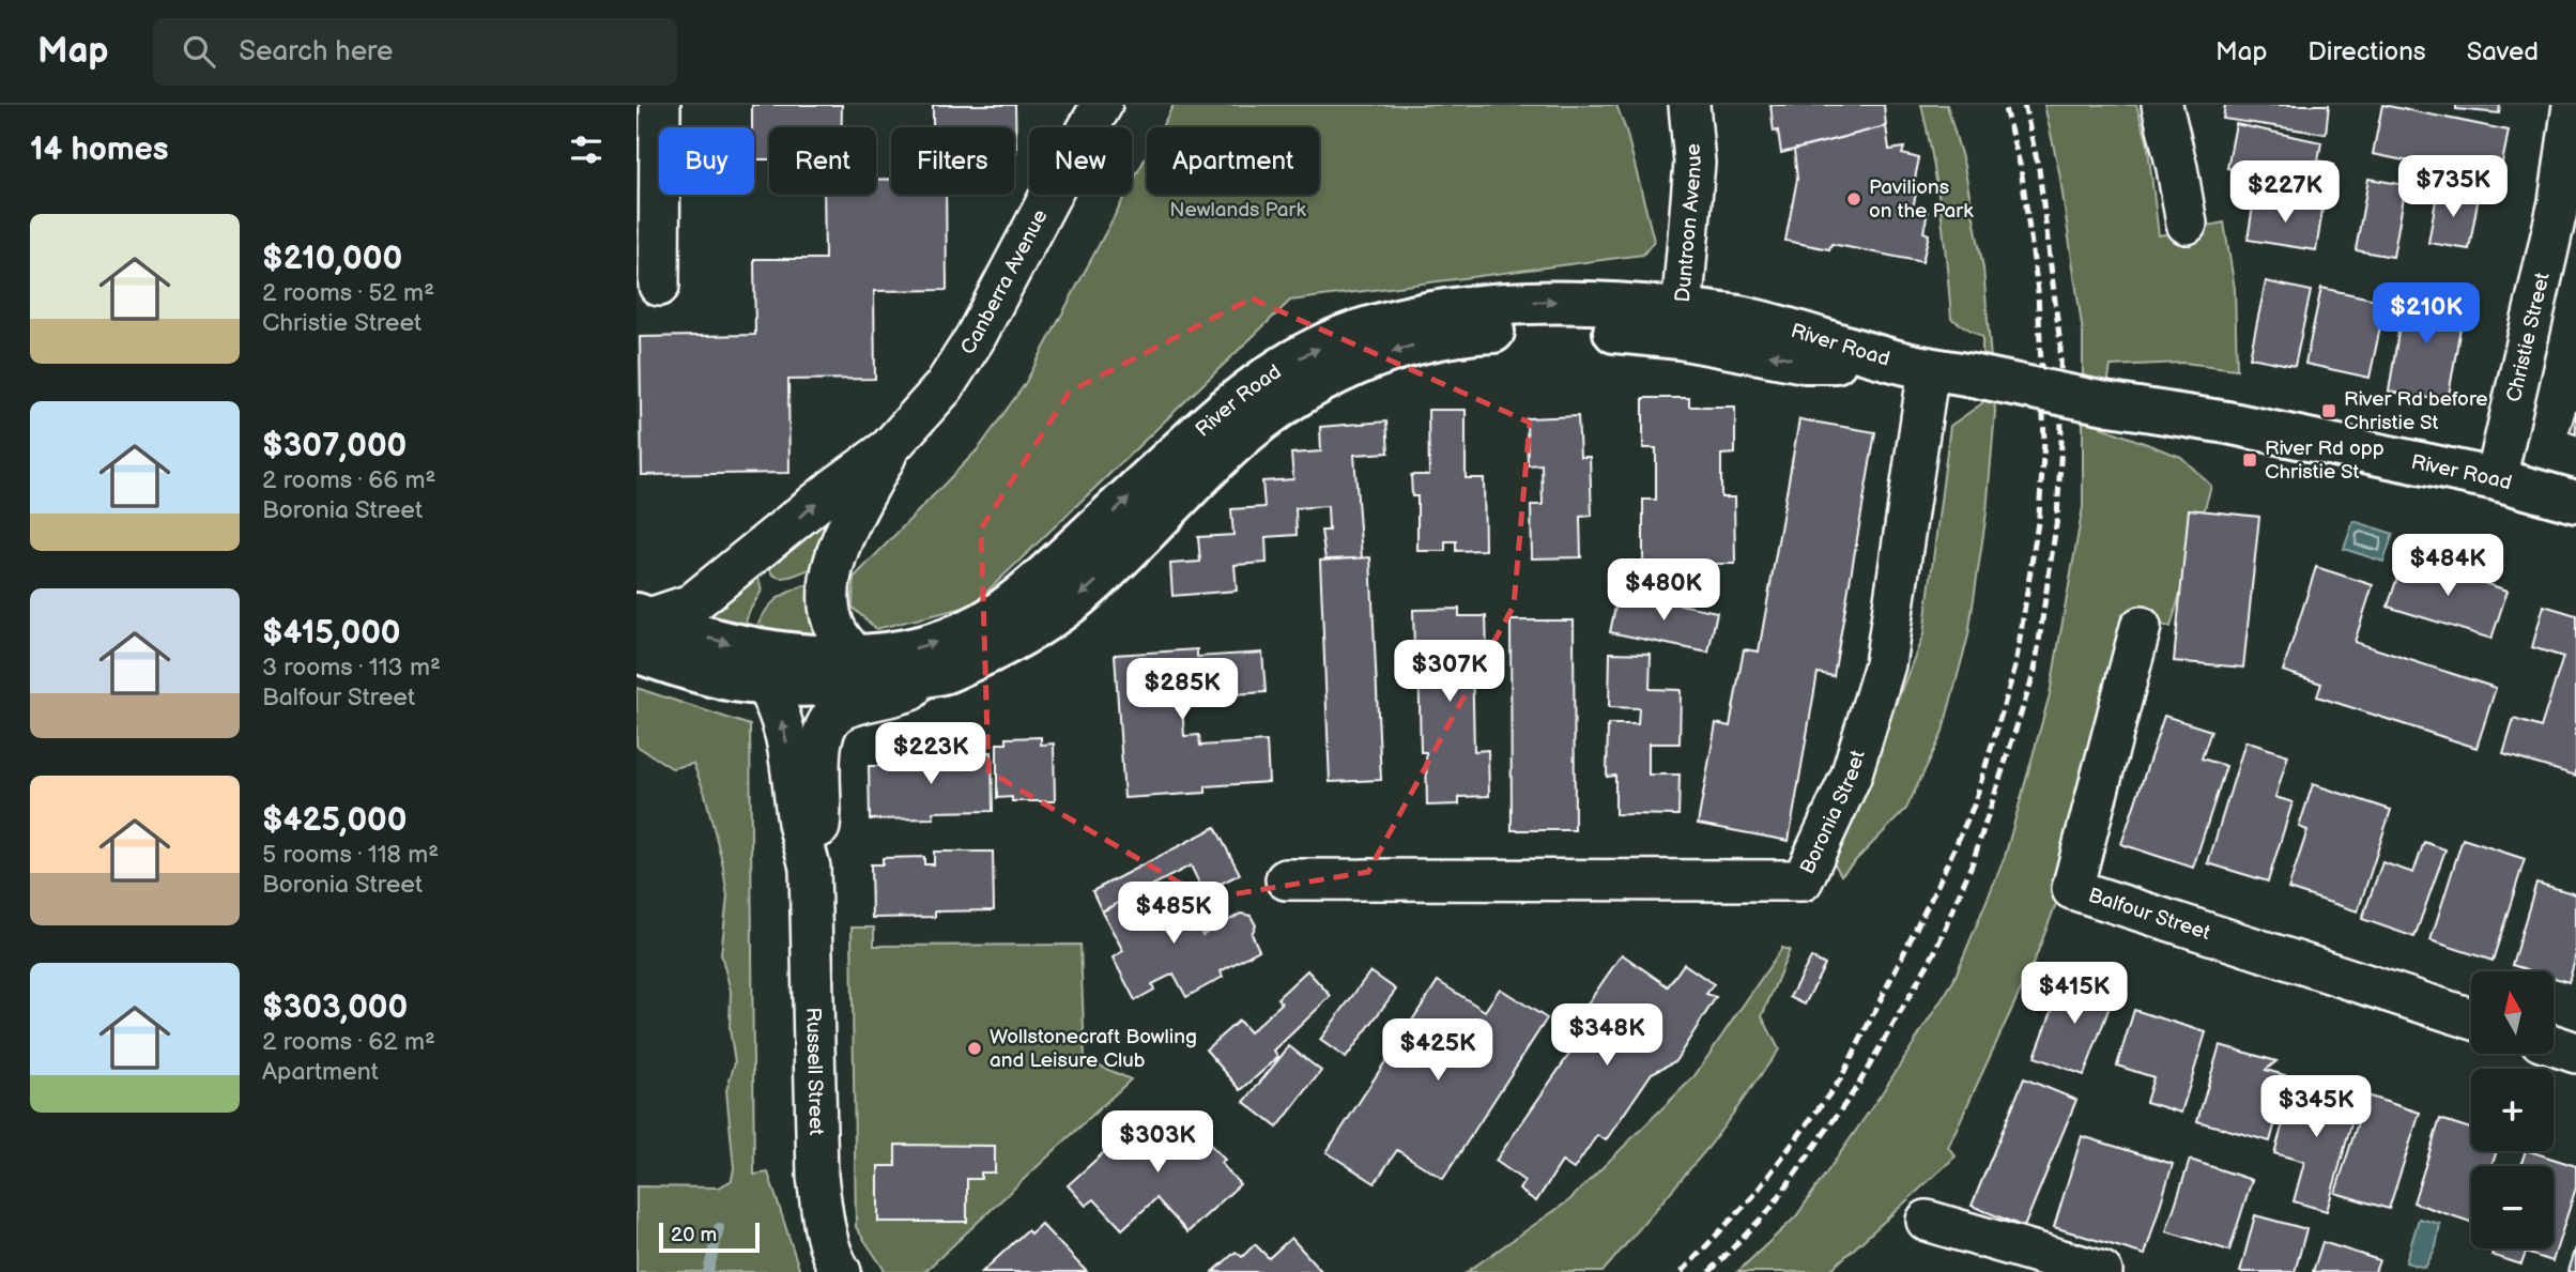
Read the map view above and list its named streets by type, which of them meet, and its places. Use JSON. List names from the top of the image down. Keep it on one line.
{"streets":{"main road":["River Road"],"street":["Duntroon Avenue","Canberra Avenue","Christie Street","Boronia Street","Balfour Street","Russell Street"]},"crossings":[["Duntroon Avenue","River Road"],["Canberra Avenue","River Road"],["Christie Street","River Road"],["River Road","Boronia Street"],["River Road","Russell Street"]],"parks":["Newlands Park"],"places":{"other":["Pavilions on the Park","Wollstonecraft Bowling and Leisure Club"],"transit":["River Rd before Christie St","River Rd opp Christie St"]},"scale_bar":"20 m","north":"top","page":{"header":"Map","search":"Search here","nav":["Map","Directions","Saved"],"heading":"14 homes","chip":["Buy","Rent","Filters","New","Apartment"],"price":["$735K","$227K","$210K","$484K","$480K","$307K","$285K","$223K","$485K","$415K","$348K","$425K","$345K","$303K"],"list":[{"name":"$210,000","note":"2 rooms · 52 m² · Christie Street"},{"name":"$307,000","note":"2 rooms · 66 m² · Boronia Street"},{"name":"$415,000","note":"3 rooms · 113 m² · Balfour Street"},{"name":"$425,000","note":"5 rooms · 118 m² · Boronia Street"},{"name":"$303,000","note":"2 rooms · 62 m² · Apartment"}],"map_buttons":["+","−"],"scale":"20 m"}}
